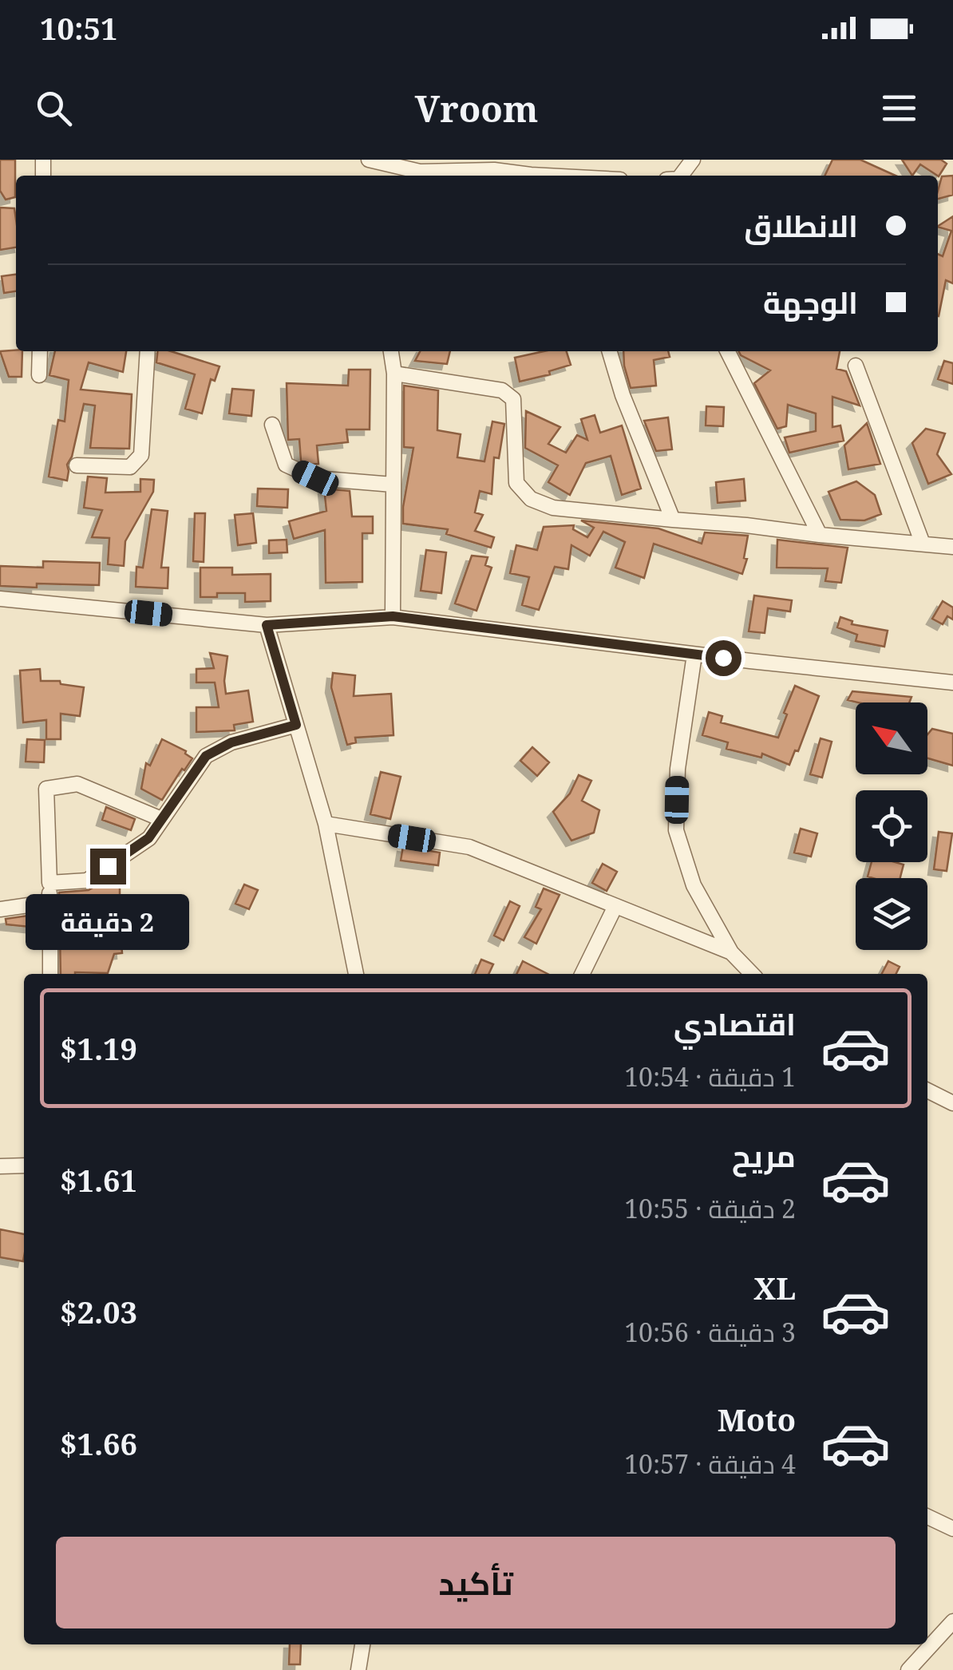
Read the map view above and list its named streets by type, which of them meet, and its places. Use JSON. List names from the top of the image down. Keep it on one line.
{"north":"top left","page":{"status":"10:51","header":"Vroom","banner":["الانطلاق","الوجهة"],"bubble":"2 دقيقة","list":[{"name":"اقتصادي","note":"1 دقيقة · 10:54","value":"$1.19"},{"name":"مريح","note":"2 دقيقة · 10:55","value":"$1.61"},{"name":"XL","note":"3 دقيقة · 10:56","value":"$2.03"},{"name":"Moto","note":"4 دقيقة · 10:57","value":"$1.66"}],"buttons":"تأكيد"}}
